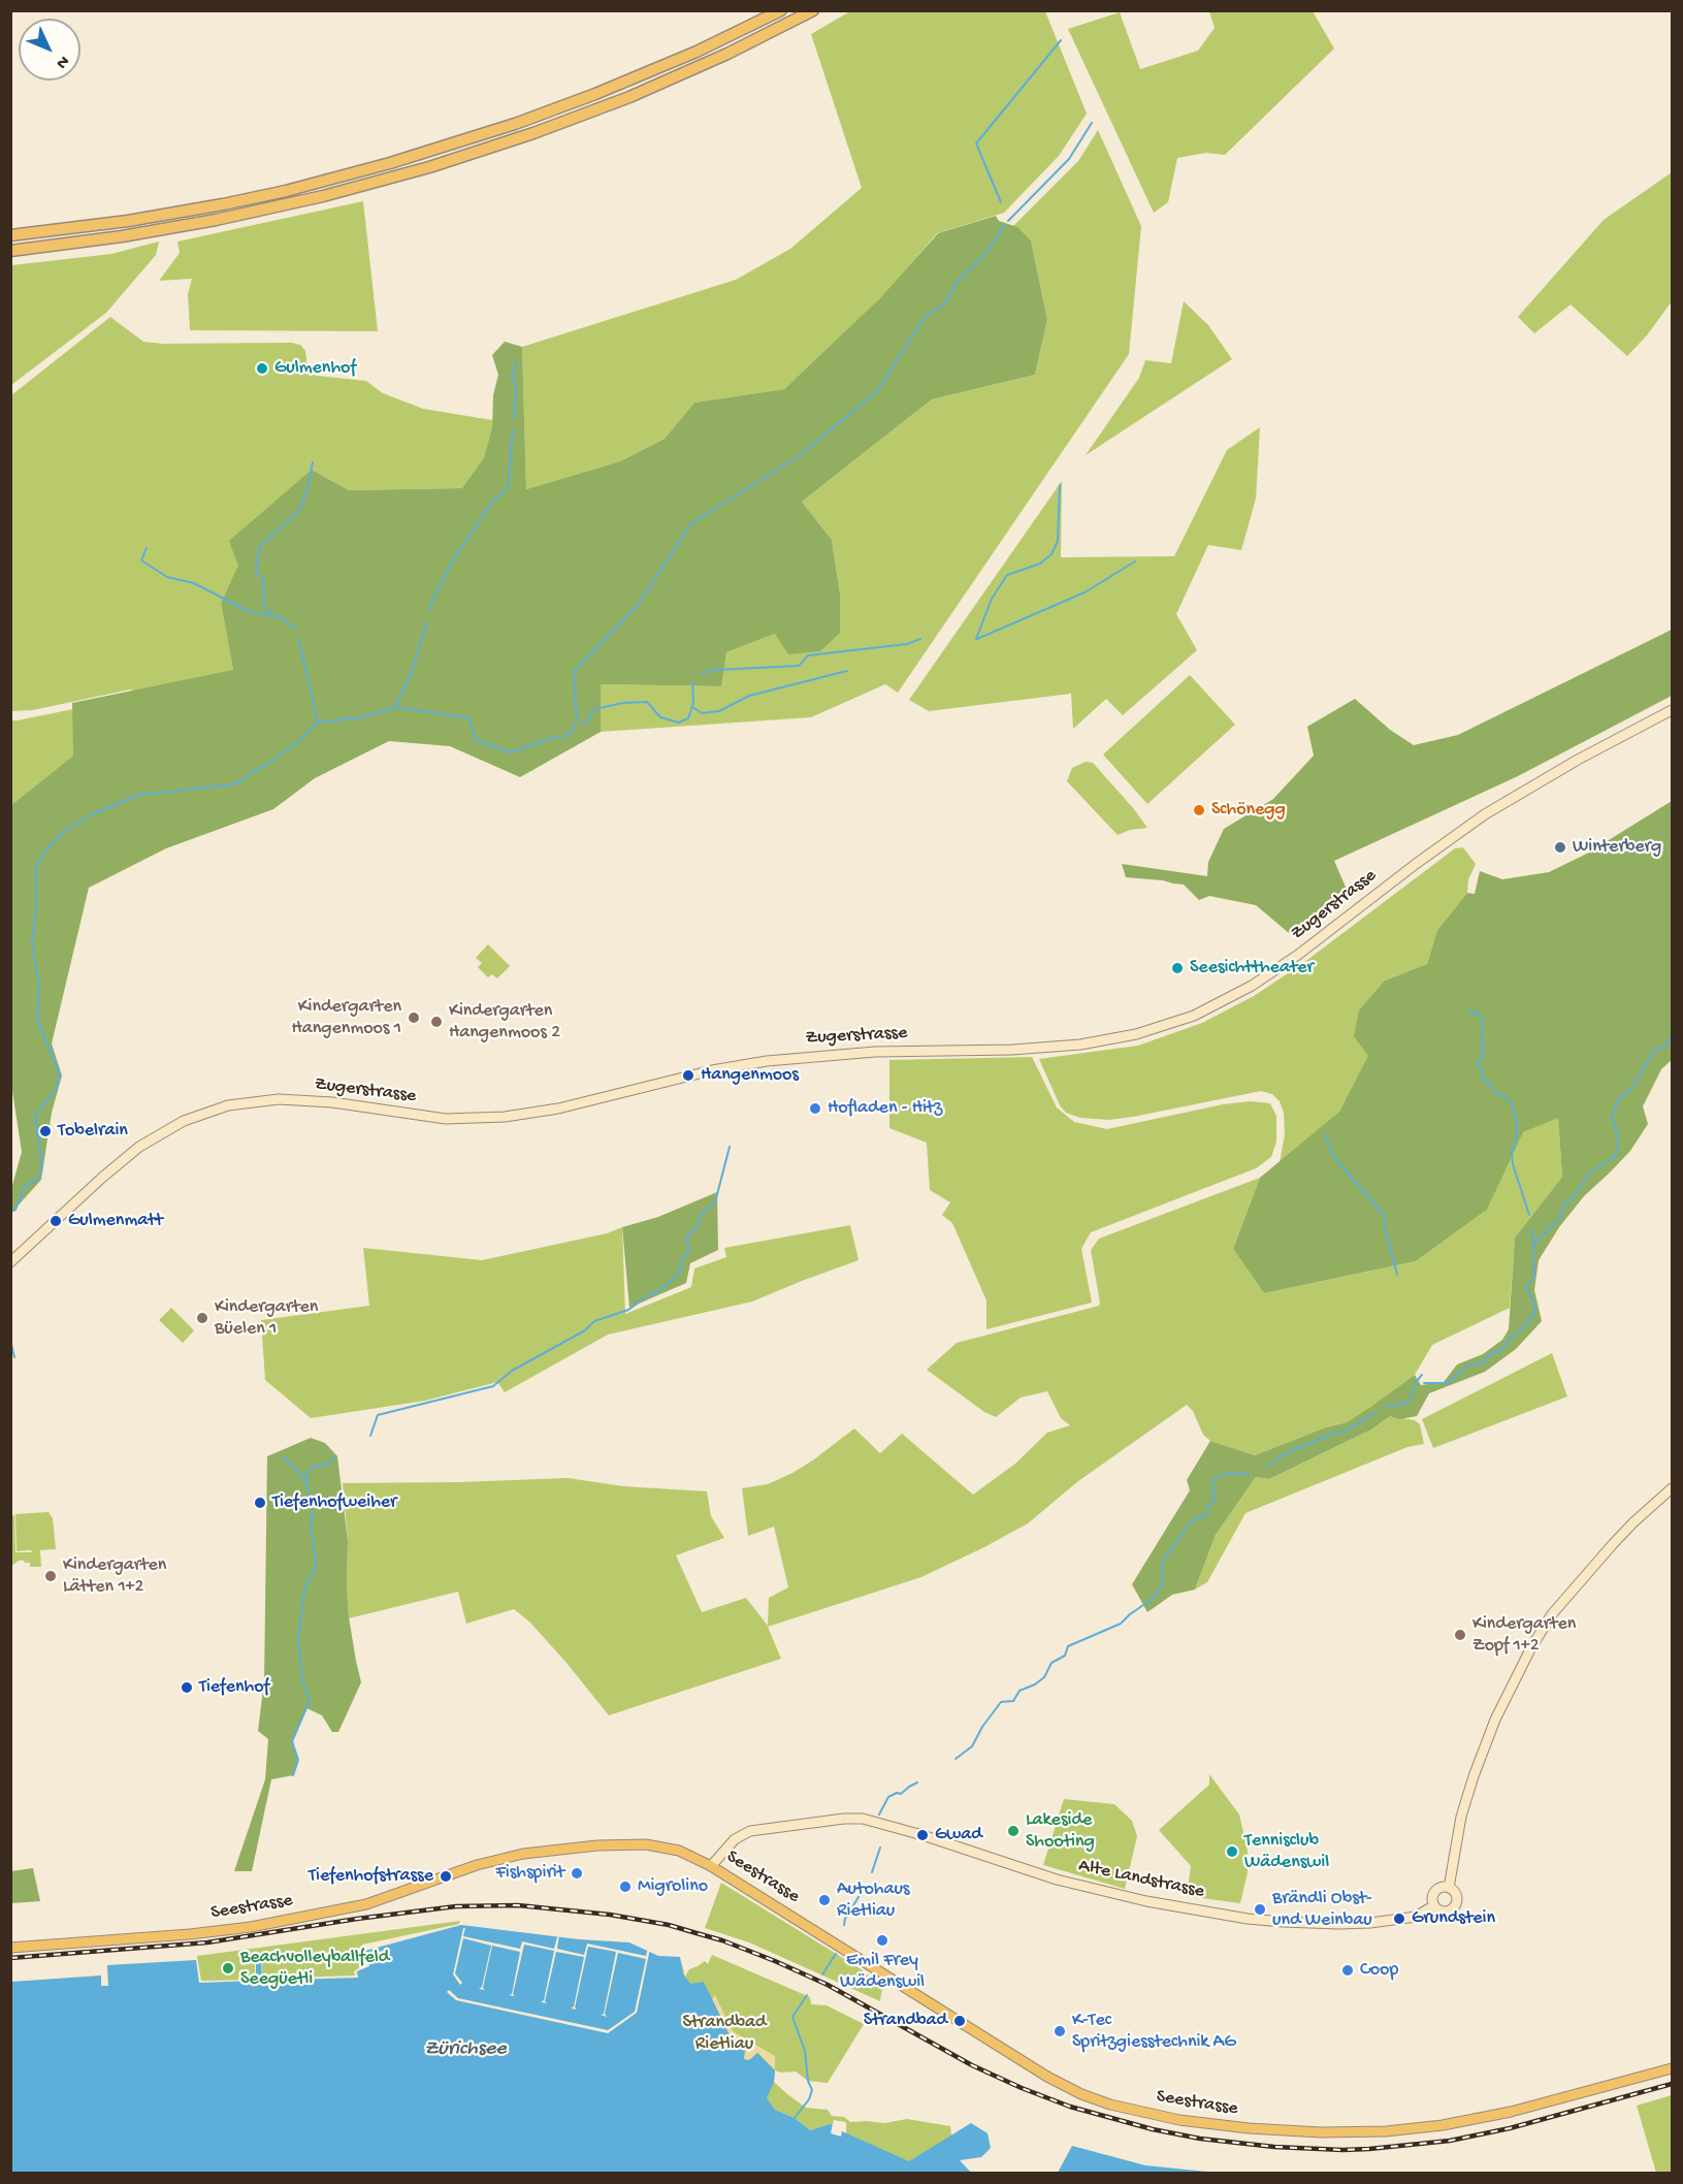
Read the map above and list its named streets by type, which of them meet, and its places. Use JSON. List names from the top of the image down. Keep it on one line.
{"streets":{"main road":["Zugerstrasse","Seestrasse","Alte Landstrasse"]},"crossings":[["Seestrasse","Alte Landstrasse"]],"water":["Zürichsee"],"parks":["Strandbad Rietliau"],"places":["Gulmenhof","Schönegg","Winterberg","Seesichttheater","Kindergarten Hangenmoos 1","Kindergarten Hangenmoos 2","Hangenmoos","Hofladen - Hitz","Tobelrain","Gulmenmatt","Kindergarten Büelen 1","Tiefenhofweiher","Kindergarten Lätten 1+2","Kindergarten Zopf 1+2","Tiefenhof","Lakeside Shooting","Gwad","Tennisclub Wädenswil","Fishspirit","Tiefenhofstrasse","Migrolino","Autohaus Rietliau","Brändli Obst- und Weinbau","Grundstein","Emil Frey Wädenswil","Beachvolleyballfeld Seegüetli","Coop","Strandbad","K-Tec Spritzgiesstechnik AG"],"north":"bottom right"}
